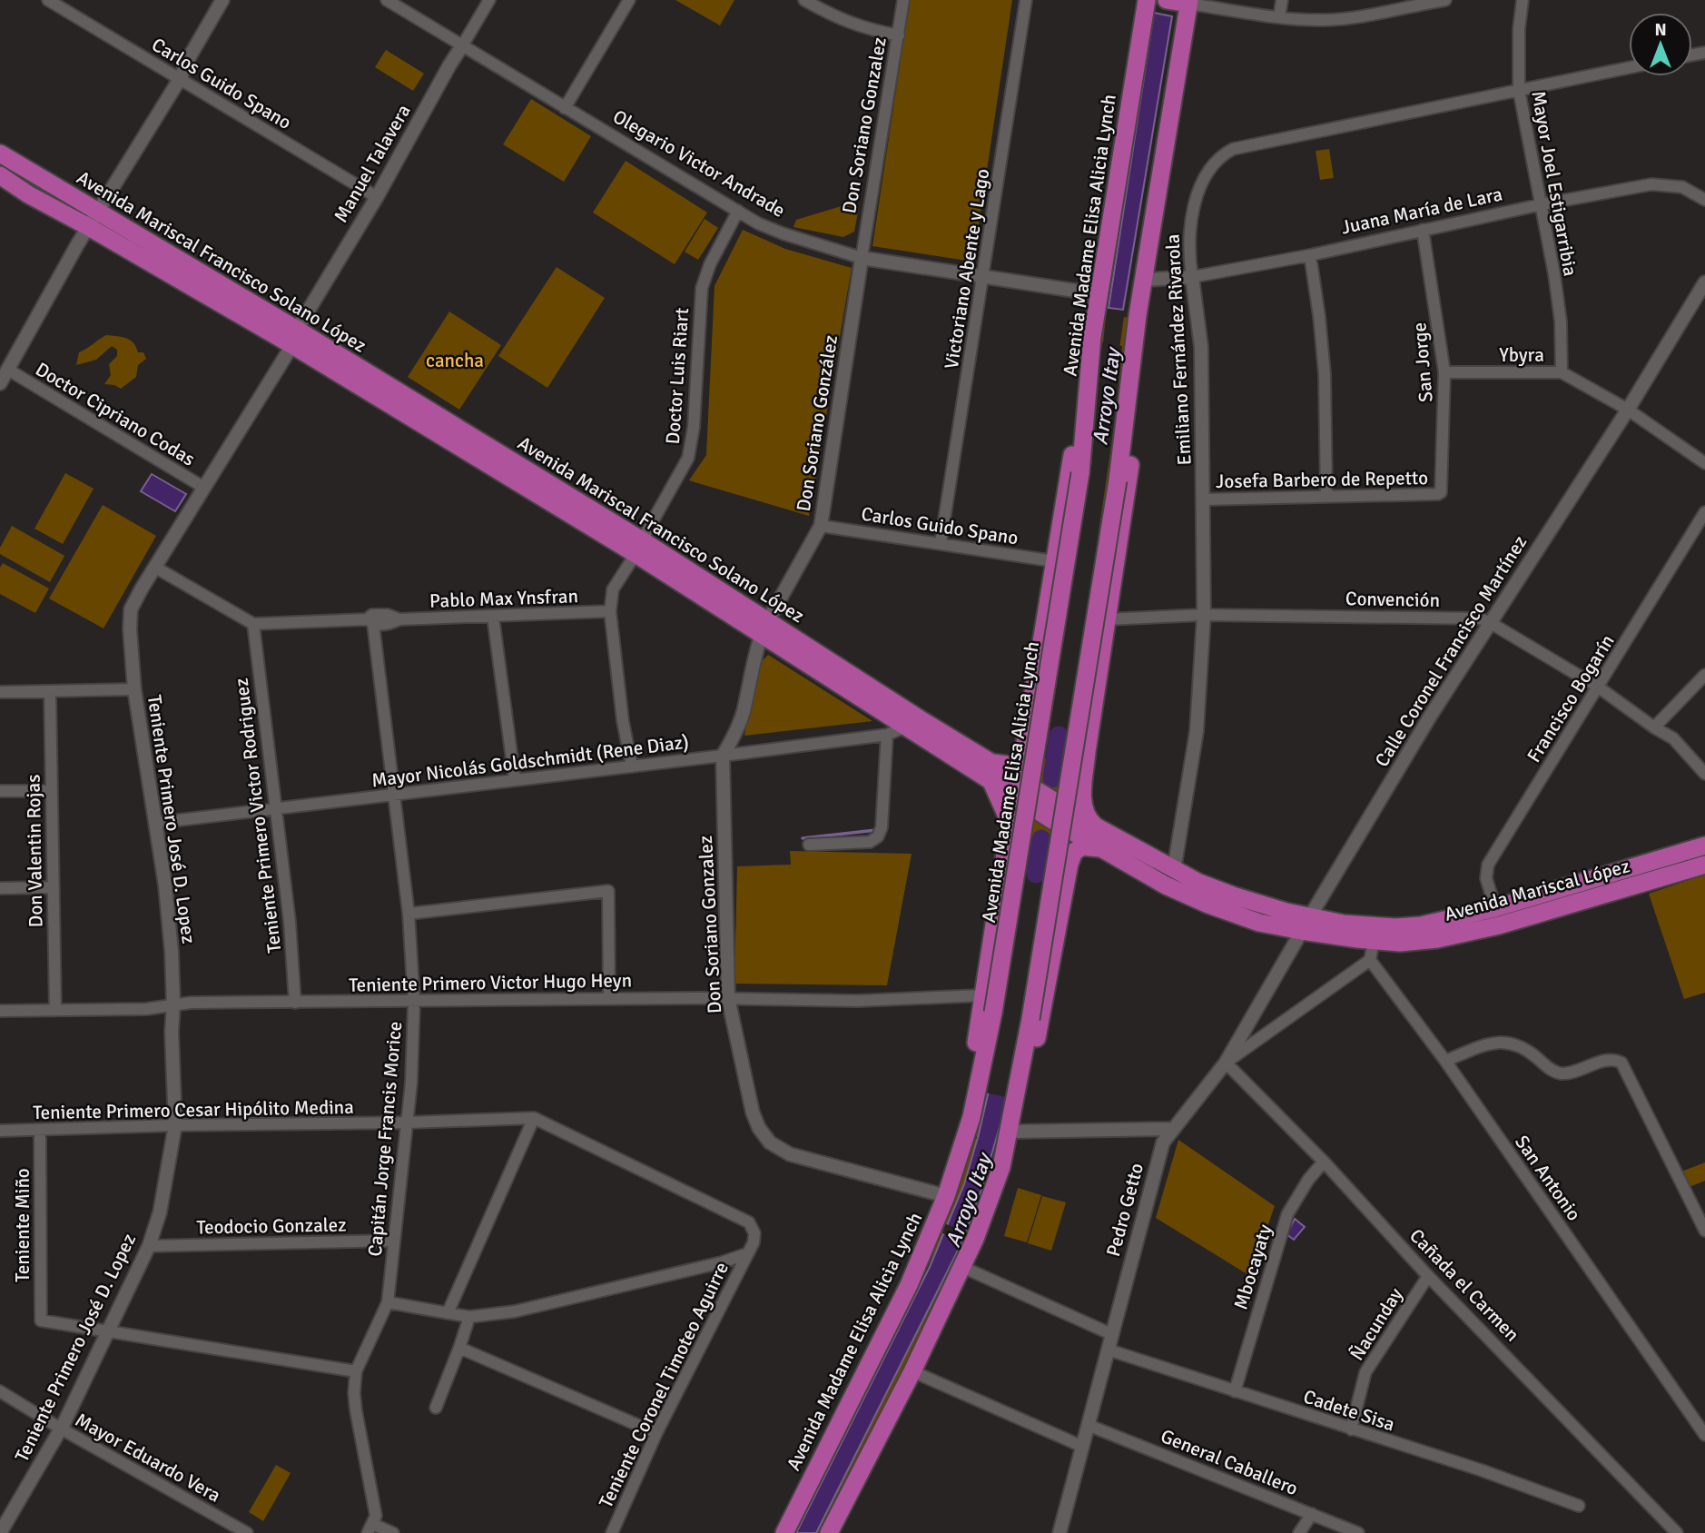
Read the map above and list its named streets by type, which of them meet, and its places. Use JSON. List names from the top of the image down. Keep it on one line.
{"streets":{"highway":["Avenida Madame Elisa Alicia Lynch","Avenida Mariscal Francisco Solano López","Avenida Mariscal López"],"street":["Carlos Guido Spano","Don Soriano Gonzalez","Manuel Talavera","Olegario Victor Andrade","Mayor Joel Estigarribia","Juana María de Lara","Victoriano Abente y Lago","Emiliano Fernández Rivarola","Ybyra","San Jorge","Doctor Luis Riart","Doctor Cipriano Codas","Don Soriano González","Josefa Barbero de Repetto","Pablo Max Ynsfran","Convención","Calle Coronel Francisco Martínez","Francisco Bogarín","Mayor Nicolás Goldschmidt (Rene Diaz)","Teniente Primero Victor Rodriguez","Teniente Primero José D. Lopez","Don Valentin Rojas","Teniente Primero Victor Hugo Heyn","Teniente Primero Cesar Hipólito Medina","Capitán Jorge Francis Morice","San Antonio","Pedro Getto","Teniente Miño","Teodocio Gonzalez","Mbocayaty","Cañada el Carmen","Ñacunday","Teniente Coronel Timoteo Aguirre","Cadete Sisa","Mayor Eduardo Vera","General Caballero"]},"crossings":[["Carlos Guido Spano","Manuel Talavera"],["Carlos Guido Spano","Victoriano Abente y Lago"],["Carlos Guido Spano","Don Soriano González"],["Don Soriano Gonzalez","Olegario Victor Andrade"],["Don Soriano Gonzalez","Avenida Madame Elisa Alicia Lynch"],["Don Soriano Gonzalez","Avenida Mariscal Francisco Solano López"],["Don Soriano Gonzalez","Don Soriano González"],["Don Soriano Gonzalez","Mayor Nicolás Goldschmidt (Rene Diaz)"],["Don Soriano Gonzalez","Teniente Primero Victor Hugo Heyn"],["Manuel Talavera","Olegario Victor Andrade"],["Manuel Talavera","Avenida Mariscal Francisco Solano López"],["Manuel Talavera","Teniente Primero José D. Lopez"],["Olegario Victor Andrade","Avenida Madame Elisa Alicia Lynch"],["Olegario Victor Andrade","Victoriano Abente y Lago"],["Olegario Victor Andrade","Doctor Luis Riart"],["Olegario Victor Andrade","Don Soriano González"],["Mayor Joel Estigarribia","Juana María de Lara"],["Mayor Joel Estigarribia","Emiliano Fernández Rivarola"],["Mayor Joel Estigarribia","Ybyra"],["Juana María de Lara","Emiliano Fernández Rivarola"],["Juana María de Lara","San Jorge"],["Avenida Mariscal Francisco Solano López","Emiliano Fernández Rivarola"],["Avenida Mariscal Francisco Solano López","Doctor Luis Riart"],["Avenida Mariscal Francisco Solano López","Don Soriano González"],["Avenida Mariscal Francisco Solano López","Calle Coronel Francisco Martínez"],["Avenida Mariscal Francisco Solano López","Mayor Nicolás Goldschmidt (Rene Diaz)"],["Avenida Mariscal Francisco Solano López","Teniente Primero José D. Lopez"],["Avenida Mariscal Francisco Solano López","Avenida Mariscal López"],["Avenida Mariscal Francisco Solano López","Pedro Getto"],["Emiliano Fernández Rivarola","Josefa Barbero de Repetto"],["Emiliano Fernández Rivarola","Convención"],["Ybyra","San Jorge"],["Ybyra","Calle Coronel Francisco Martínez"],["San Jorge","Josefa Barbero de Repetto"],["Doctor Luis Riart","Pablo Max Ynsfran"],["Doctor Cipriano Codas","Teniente Primero José D. Lopez"],["Pablo Max Ynsfran","Capitán Jorge Francis Morice"],["Convención","Calle Coronel Francisco Martínez"],["Convención","Francisco Bogarín"],["Calle Coronel Francisco Martínez","Avenida Mariscal López"],["Calle Coronel Francisco Martínez","Pedro Getto"],["Francisco Bogarín","Avenida Mariscal López"],["Mayor Nicolás Goldschmidt (Rene Diaz)","Teniente Primero Victor Rodriguez"],["Mayor Nicolás Goldschmidt (Rene Diaz)","Teniente Primero José D. Lopez"],["Mayor Nicolás Goldschmidt (Rene Diaz)","Capitán Jorge Francis Morice"],["Teniente Primero Victor Rodriguez","Teniente Primero Victor Hugo Heyn"],["Teniente Primero José D. Lopez","Teniente Primero Victor Hugo Heyn"],["Teniente Primero José D. Lopez","Teniente Primero Cesar Hipólito Medina"],["Teniente Primero José D. Lopez","Teniente Miño"],["Teniente Primero José D. Lopez","Teodocio Gonzalez"],["Teniente Primero José D. Lopez","Mayor Eduardo Vera"],["Don Valentin Rojas","Teniente Primero Victor Hugo Heyn"],["Avenida Mariscal López","Pedro Getto"],["Teniente Primero Victor Hugo Heyn","Capitán Jorge Francis Morice"],["Teniente Primero Cesar Hipólito Medina","Capitán Jorge Francis Morice"],["Teniente Primero Cesar Hipólito Medina","Teniente Miño"],["Teniente Primero Cesar Hipólito Medina","Teniente Coronel Timoteo Aguirre"],["Capitán Jorge Francis Morice","Teodocio Gonzalez"],["Pedro Getto","Cañada el Carmen"],["Pedro Getto","Cadete Sisa"],["Pedro Getto","General Caballero"],["Mbocayaty","Cañada el Carmen"],["Mbocayaty","Cadete Sisa"],["Cañada el Carmen","Ñacunday"],["Ñacunday","Cadete Sisa"]],"water":["Arroyo Itay"],"parks":["cancha"],"north":"top"}
